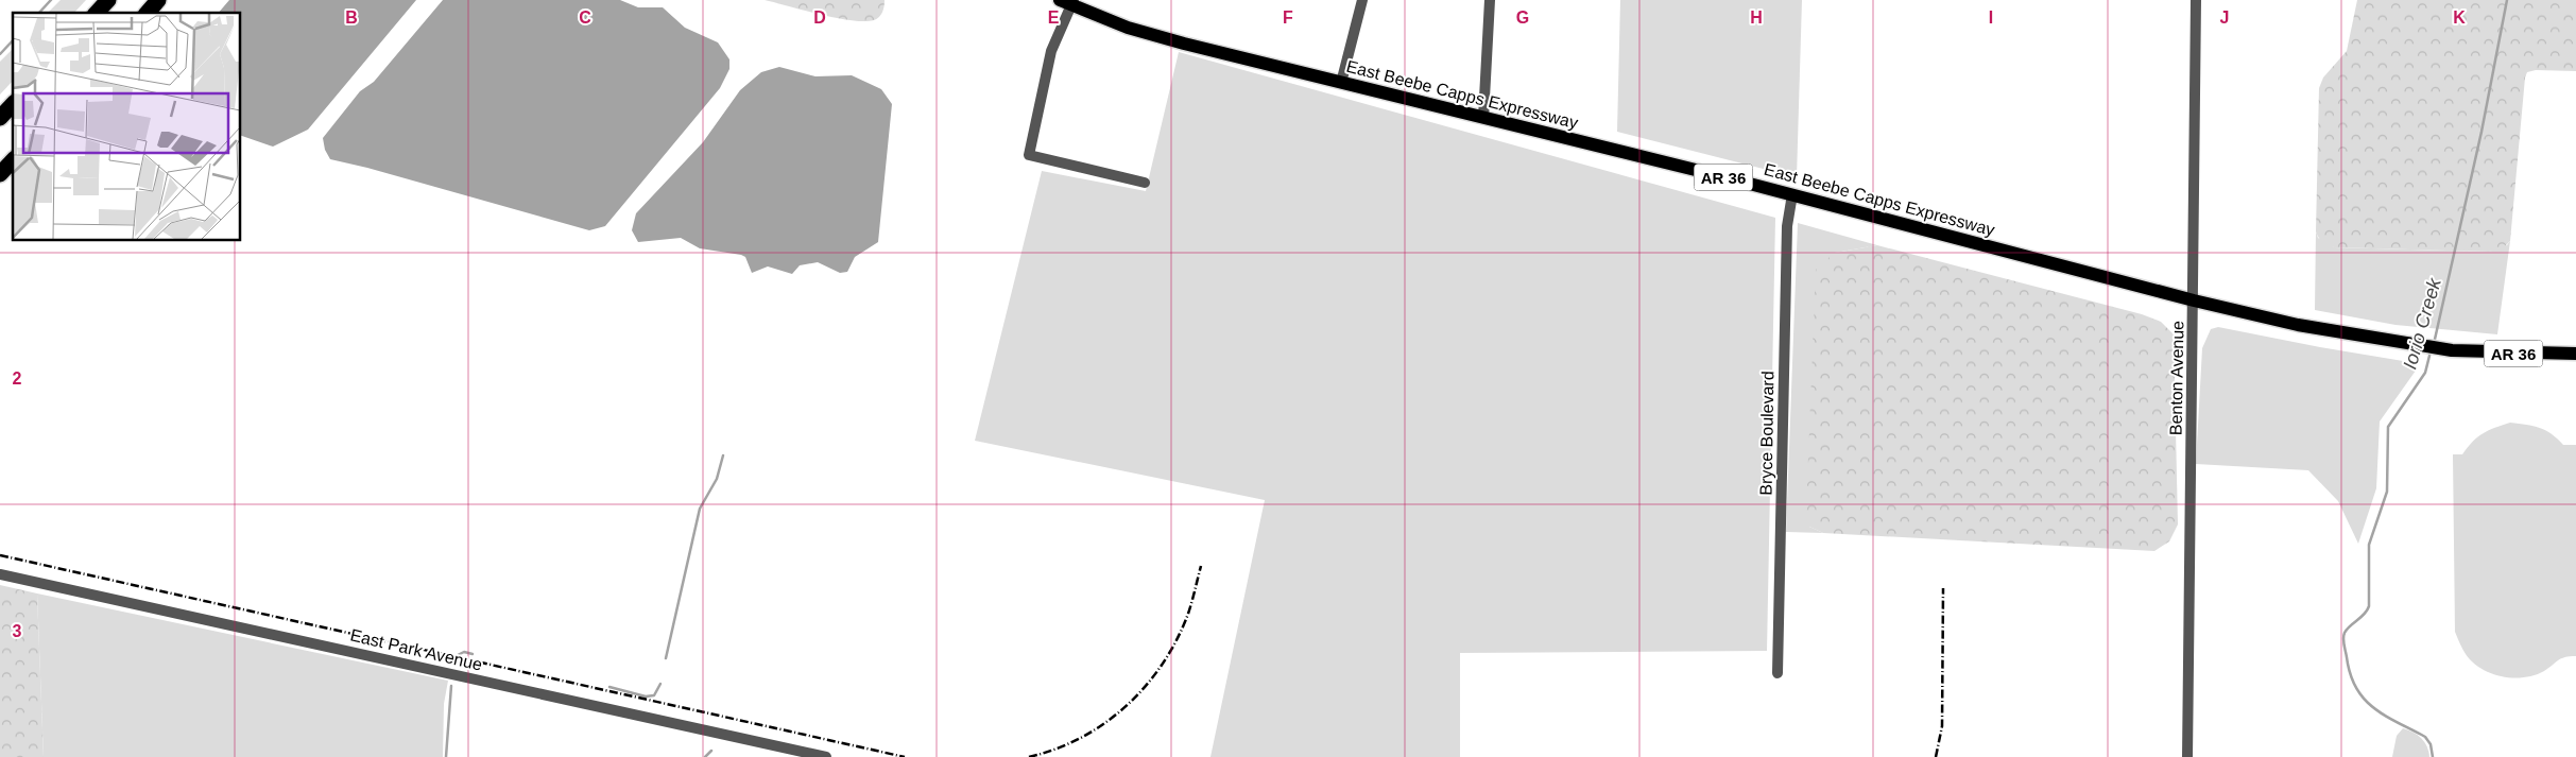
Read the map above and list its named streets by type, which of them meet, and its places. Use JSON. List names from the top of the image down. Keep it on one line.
{"streets":{"main road":["East Beebe Capps Expressway","AR 36"],"street":["Benton Avenue","Bryce Boulevard","East Park Avenue"]},"crossings":[["East Beebe Capps Expressway","Benton Avenue"],["East Beebe Capps Expressway","Bryce Boulevard"]],"water":["Iorio Creek"],"grid":{"columns":["B","C","D","E","F","G","H","I","J","K"],"rows":["2","3"]}}
